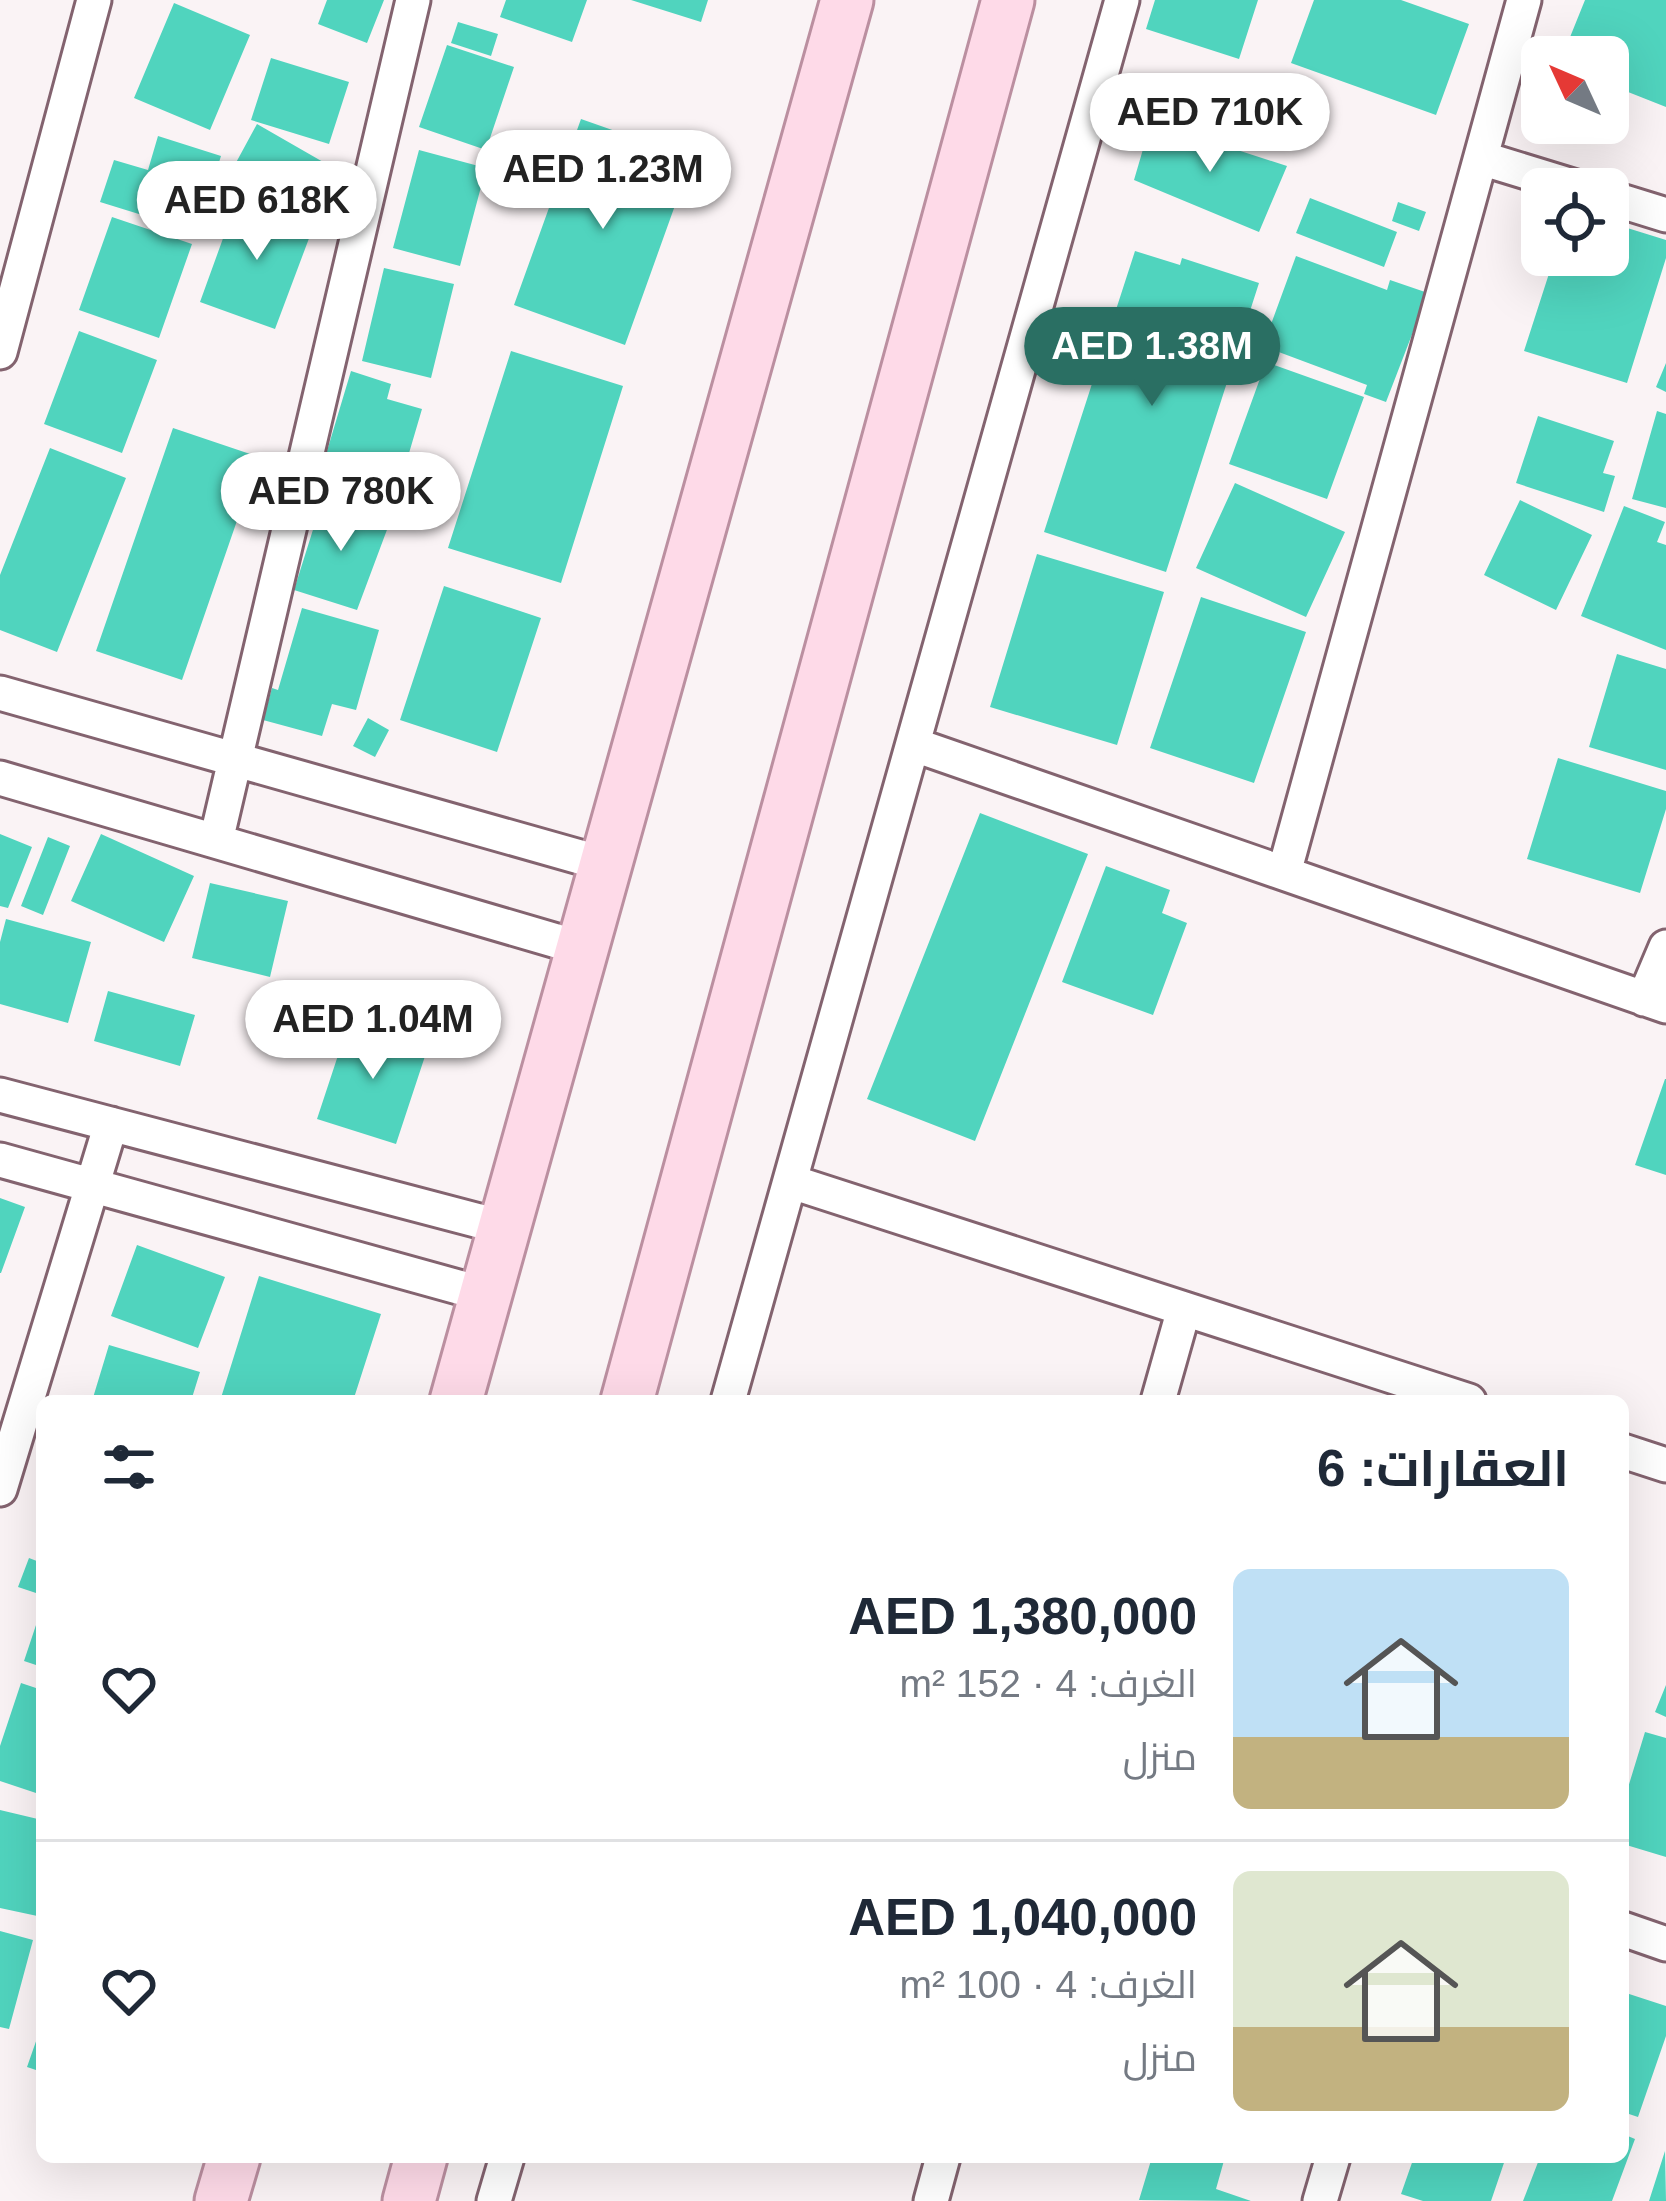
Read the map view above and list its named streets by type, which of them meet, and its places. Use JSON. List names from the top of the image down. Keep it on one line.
{"north":"top left","page":{"price":["AED 710K","AED 1.23M","AED 618K","AED 1.38M","AED 780K","AED 1.04M"],"heading":"العقارات: 6","list":[{"name":"AED 1,380,000","note":"الغرف: 4 · 152 m² · منزل"},{"name":"AED 1,040,000","note":"الغرف: 4 · 100 m² · منزل"}]}}
